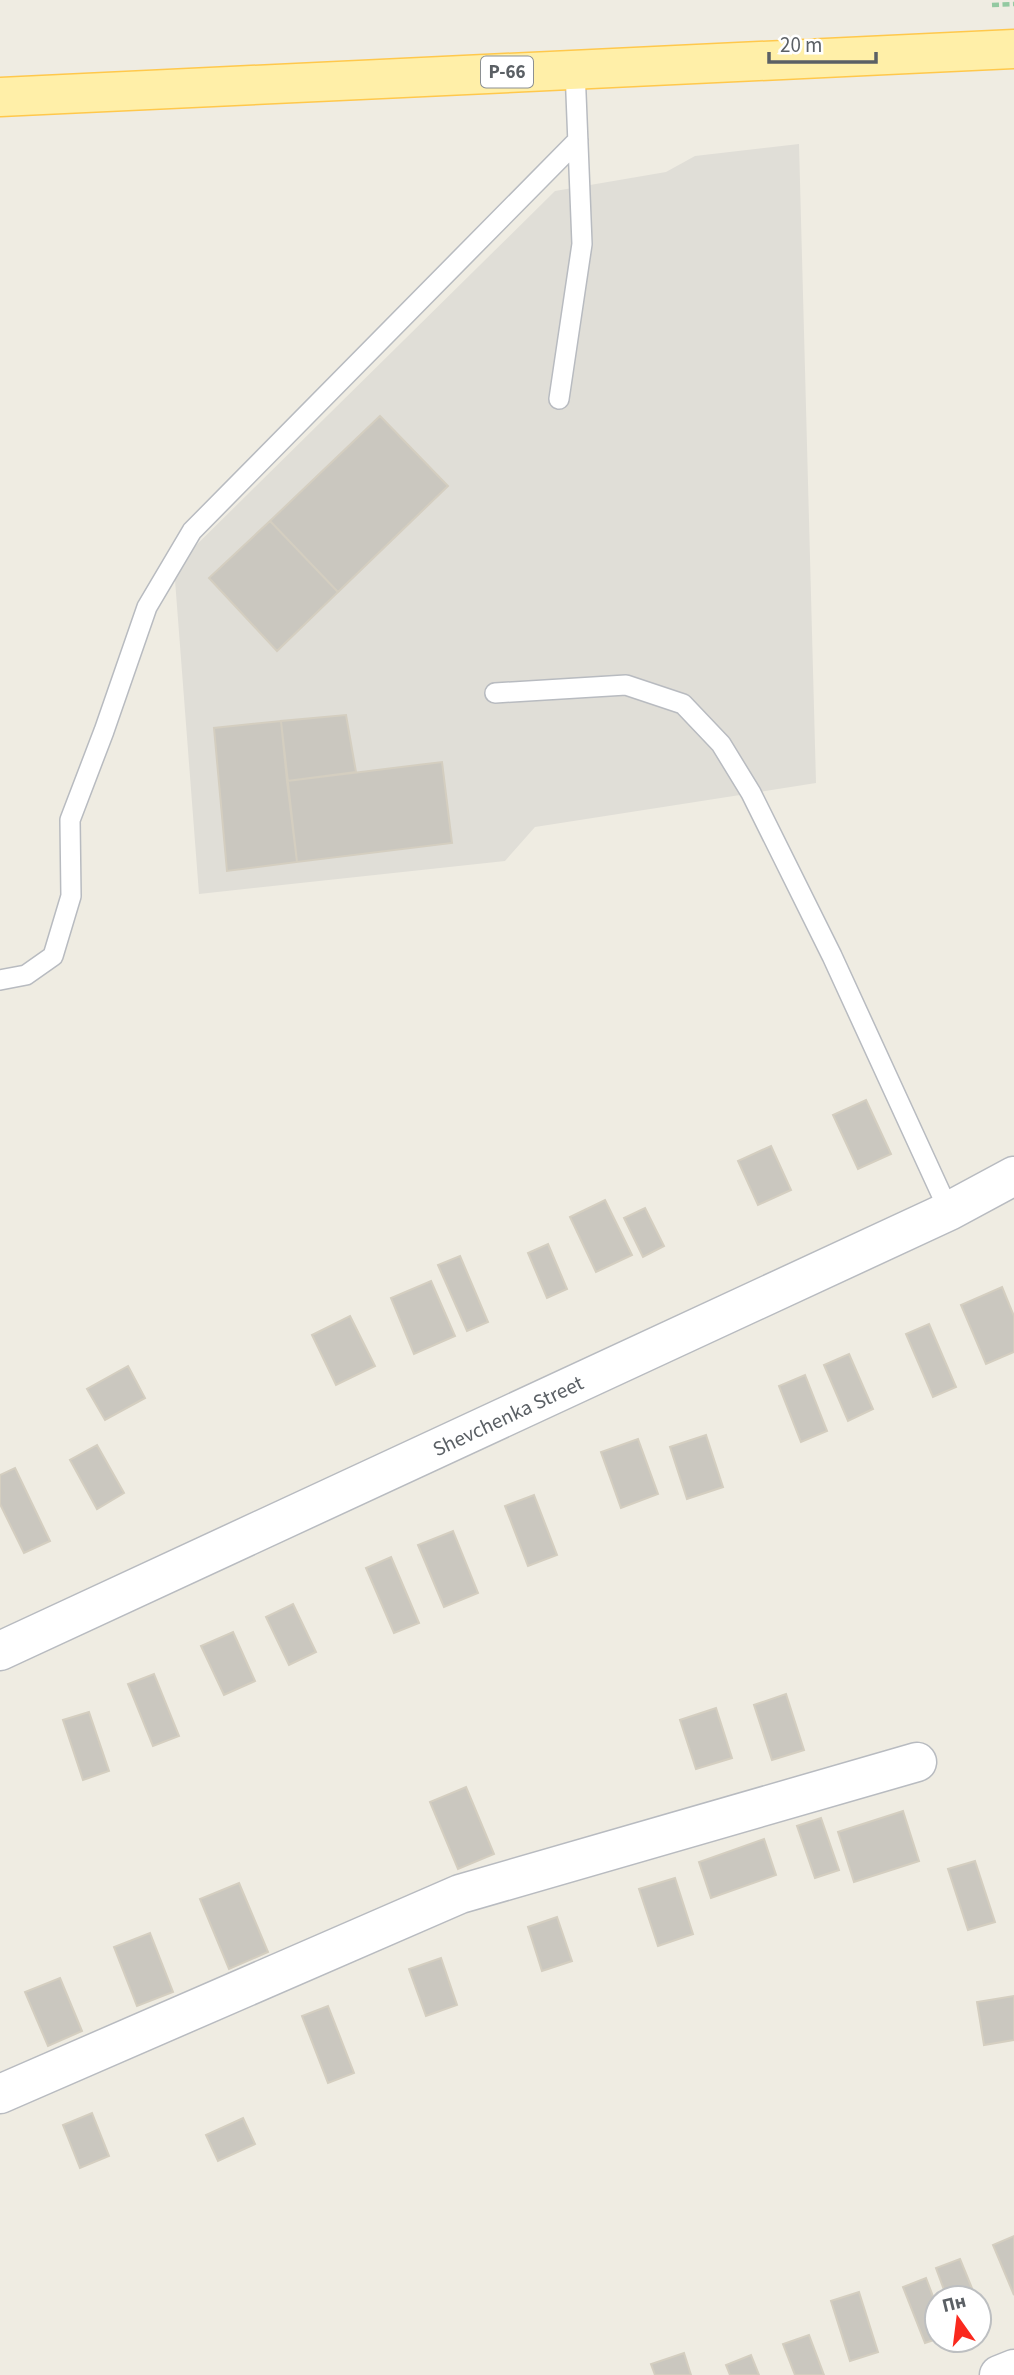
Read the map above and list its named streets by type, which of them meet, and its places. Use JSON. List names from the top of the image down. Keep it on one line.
{"streets":{"main road":["Р-66"],"street":["Shevchenka Street"]},"scale_bar":"20 m","north":"top"}
